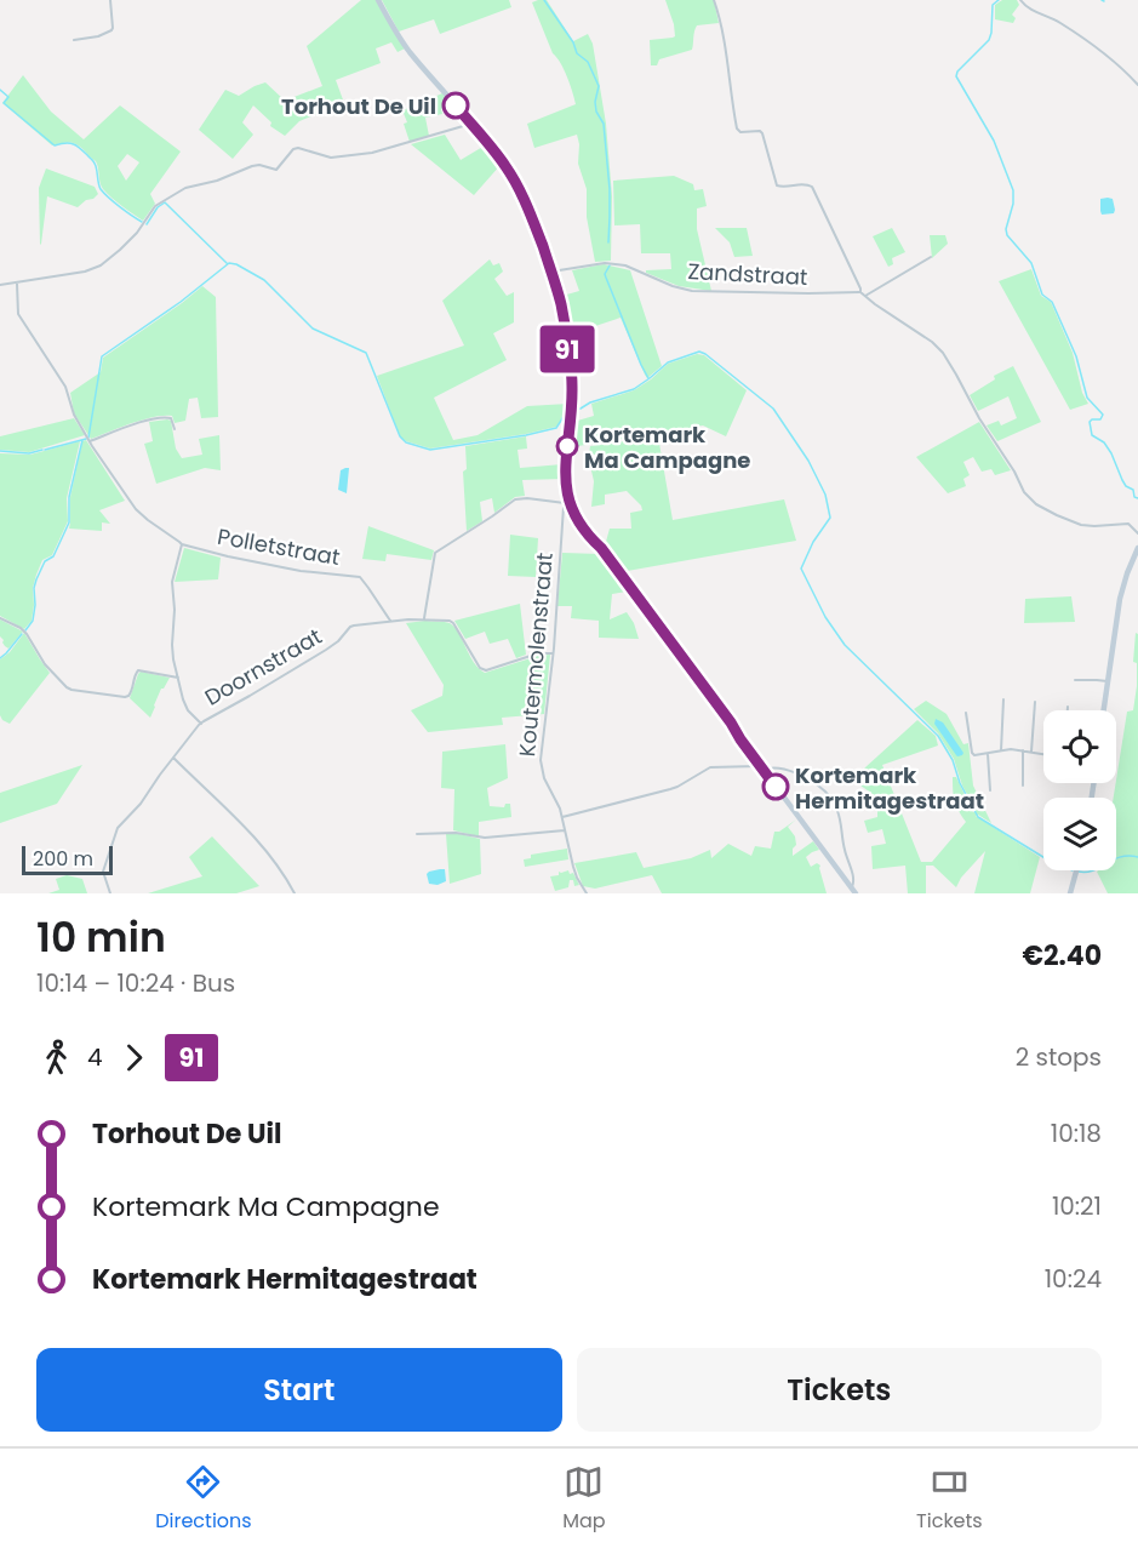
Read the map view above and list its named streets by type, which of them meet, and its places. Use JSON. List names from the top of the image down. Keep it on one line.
{"streets":{"street":["Zandstraat","Polletstraat","Koutermolenstraat","Doornstraat"]},"crossings":[["Polletstraat","Doornstraat"],["Koutermolenstraat","Doornstraat"]],"places":["Torhout De Uil","Kortemark Ma Campagne","Kortemark Hermitagestraat"],"lines":["bus line 91"],"scale_bar":"200 m","page":{"on_map":"91","scale":"200 m","heading":["10 min","10:14 – 10:24 · Bus","€2.40"],"legs":["4","91","2 stops"],"list":[{"name":"Torhout De Uil","value":"10:18"},{"name":"Kortemark Ma Campagne","value":"10:21"},{"name":"Kortemark Hermitagestraat","value":"10:24"}],"buttons":["Start","Tickets"],"tabs":["Directions","Map","Tickets"]}}
